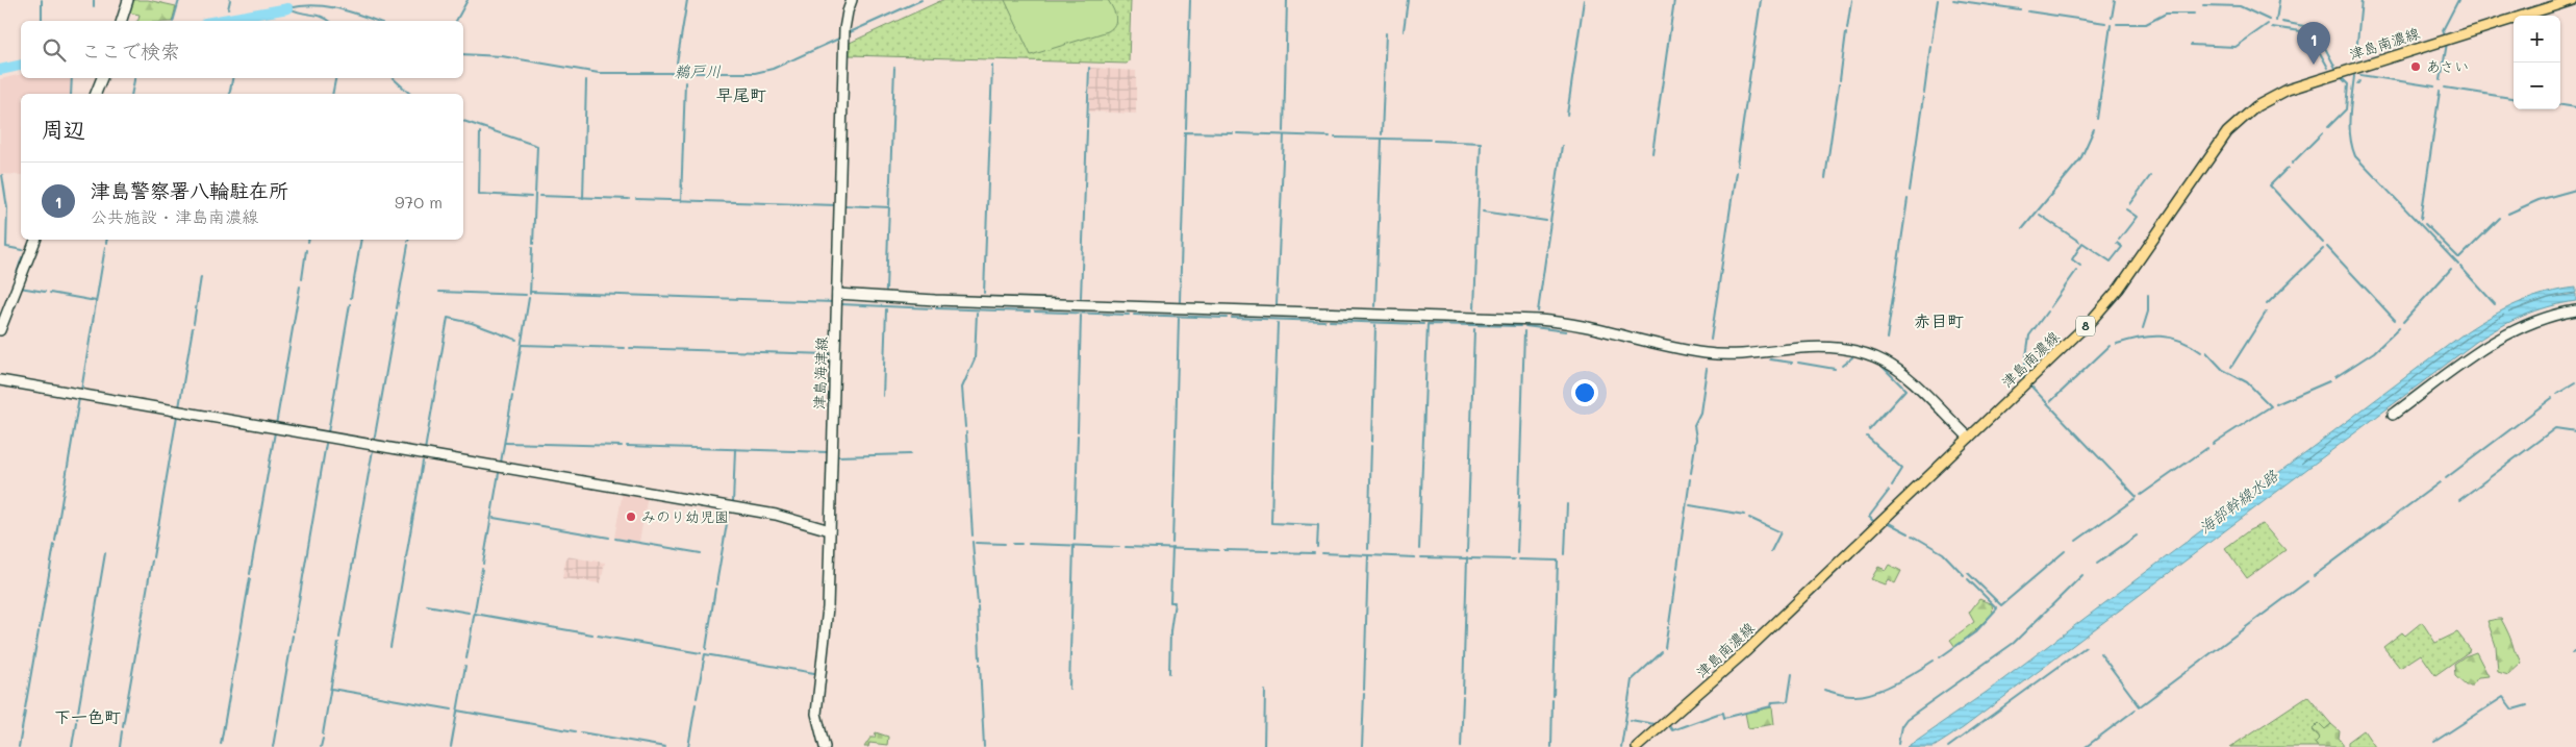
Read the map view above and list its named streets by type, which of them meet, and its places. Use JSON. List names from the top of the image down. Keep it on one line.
{"streets":{"main road":["津島南濃線","8"],"street":["津島海津線"]},"districts":["早尾町","赤目町","下一色町"],"water":["鵜戸川","海部幹線水路"],"places":["あさい","みのり幼児園"],"page":{"map_buttons":["+","−"],"search":"ここで検索","pins":"1","heading":"周辺","list":[{"mark":"1","name":"津島警察署八輪駐在所","note":"公共施設 · 津島南濃線","value":"970 m"}]}}
